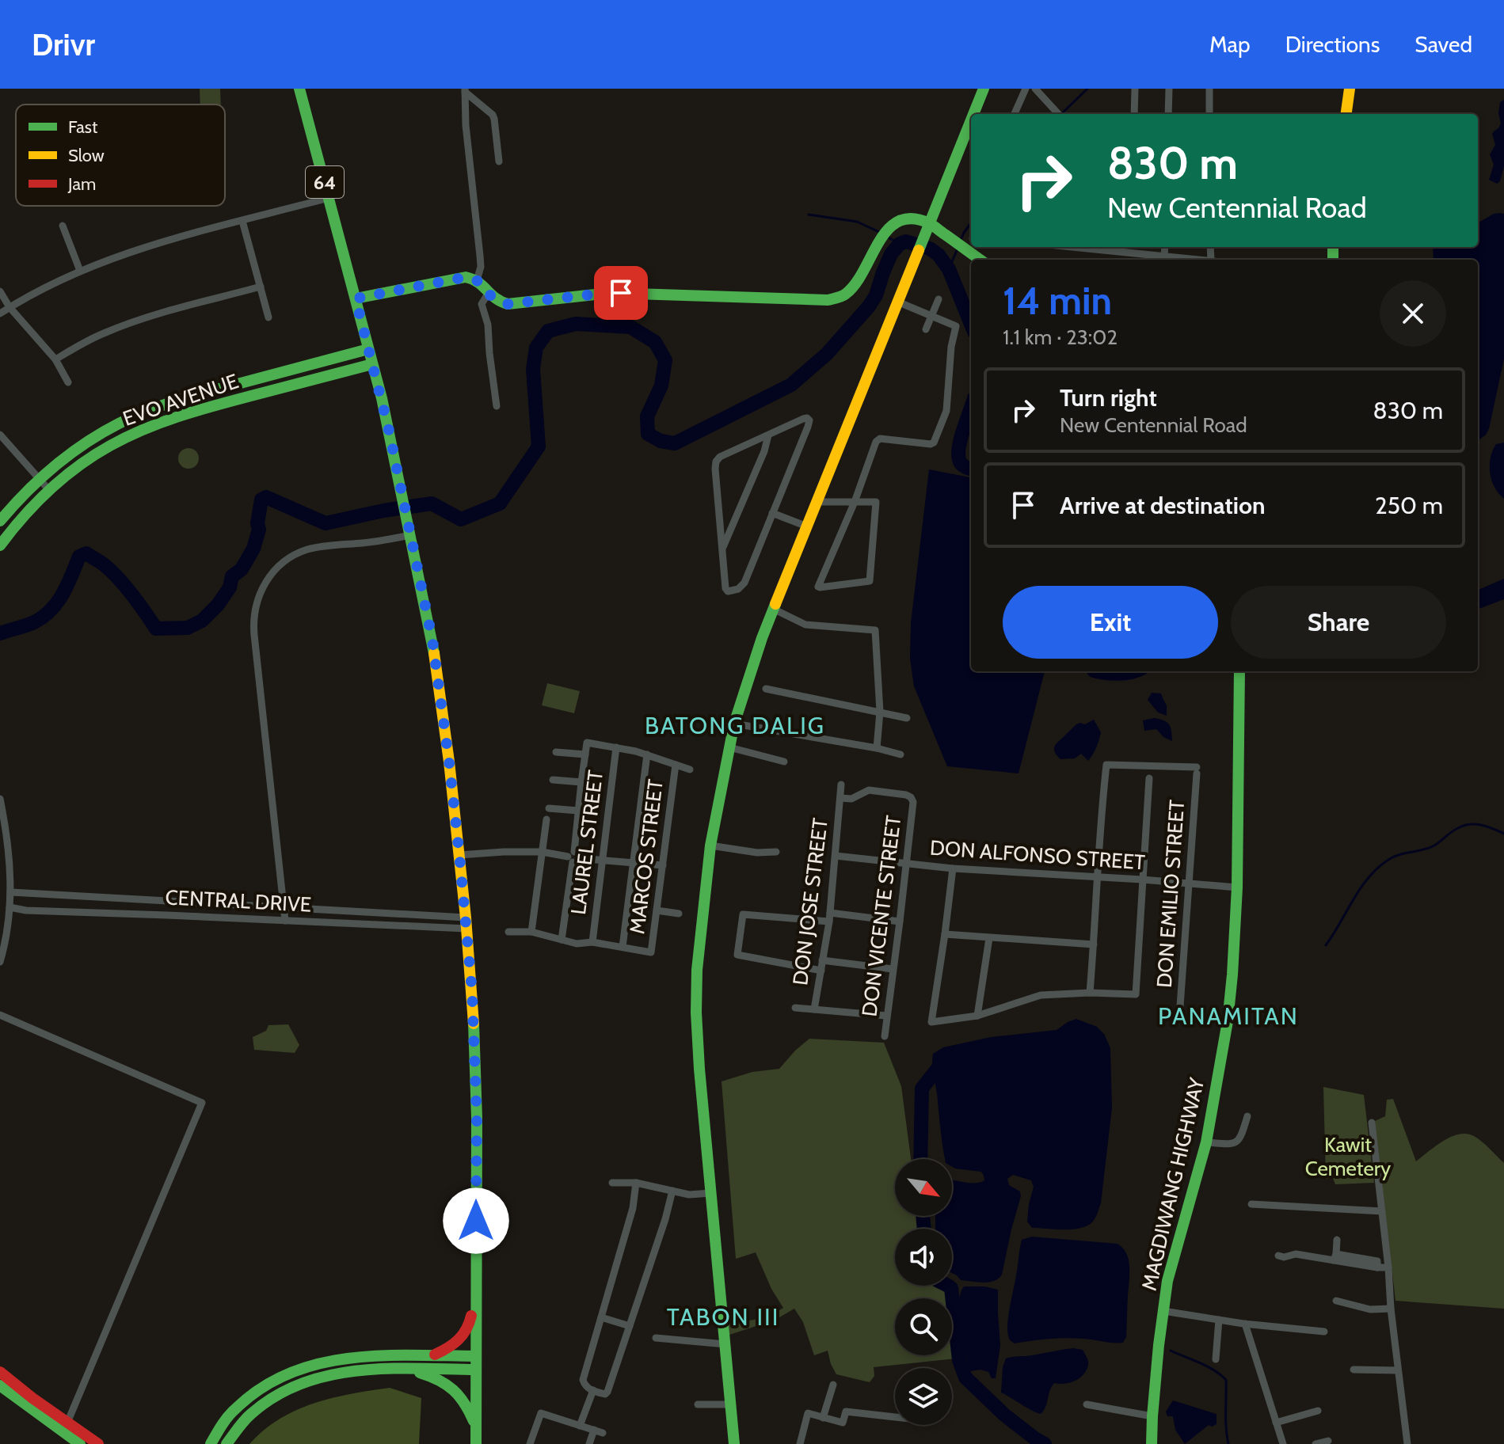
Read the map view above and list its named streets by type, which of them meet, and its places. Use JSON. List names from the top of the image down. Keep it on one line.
{"streets":{"main road":["64","EVO AVENUE","MAGDIWANG HIGHWAY"],"street":["LAUREL STREET","DON ALFONSO STREET","MARCOS STREET","DON EMILIO STREET","CENTRAL DRIVE","DON JOSE STREET","DON VICENTE STREET"]},"crossings":[["64","EVO AVENUE"],["64","CENTRAL DRIVE"],["DON ALFONSO STREET","DON EMILIO STREET"],["DON ALFONSO STREET","DON JOSE STREET"],["DON ALFONSO STREET","DON VICENTE STREET"],["DON ALFONSO STREET","MAGDIWANG HIGHWAY"],["DON JOSE STREET","DON VICENTE STREET"]],"districts":["BATONG DALIG","PANAMITAN","TABON III"],"parks":["Kawit Cemetery"],"legend":["Fast","Slow","Jam"],"north":"bottom right","page":{"header":"Drivr","nav":["Map","Directions","Saved"],"turn":["830 m","New Centennial Road"],"heading":["14 min","1.1 km · 23:02"],"list":[{"name":"Turn right","note":"New Centennial Road","value":"830 m"},{"name":"Arrive at destination","value":"250 m"}],"buttons":["Exit","Share"]}}
